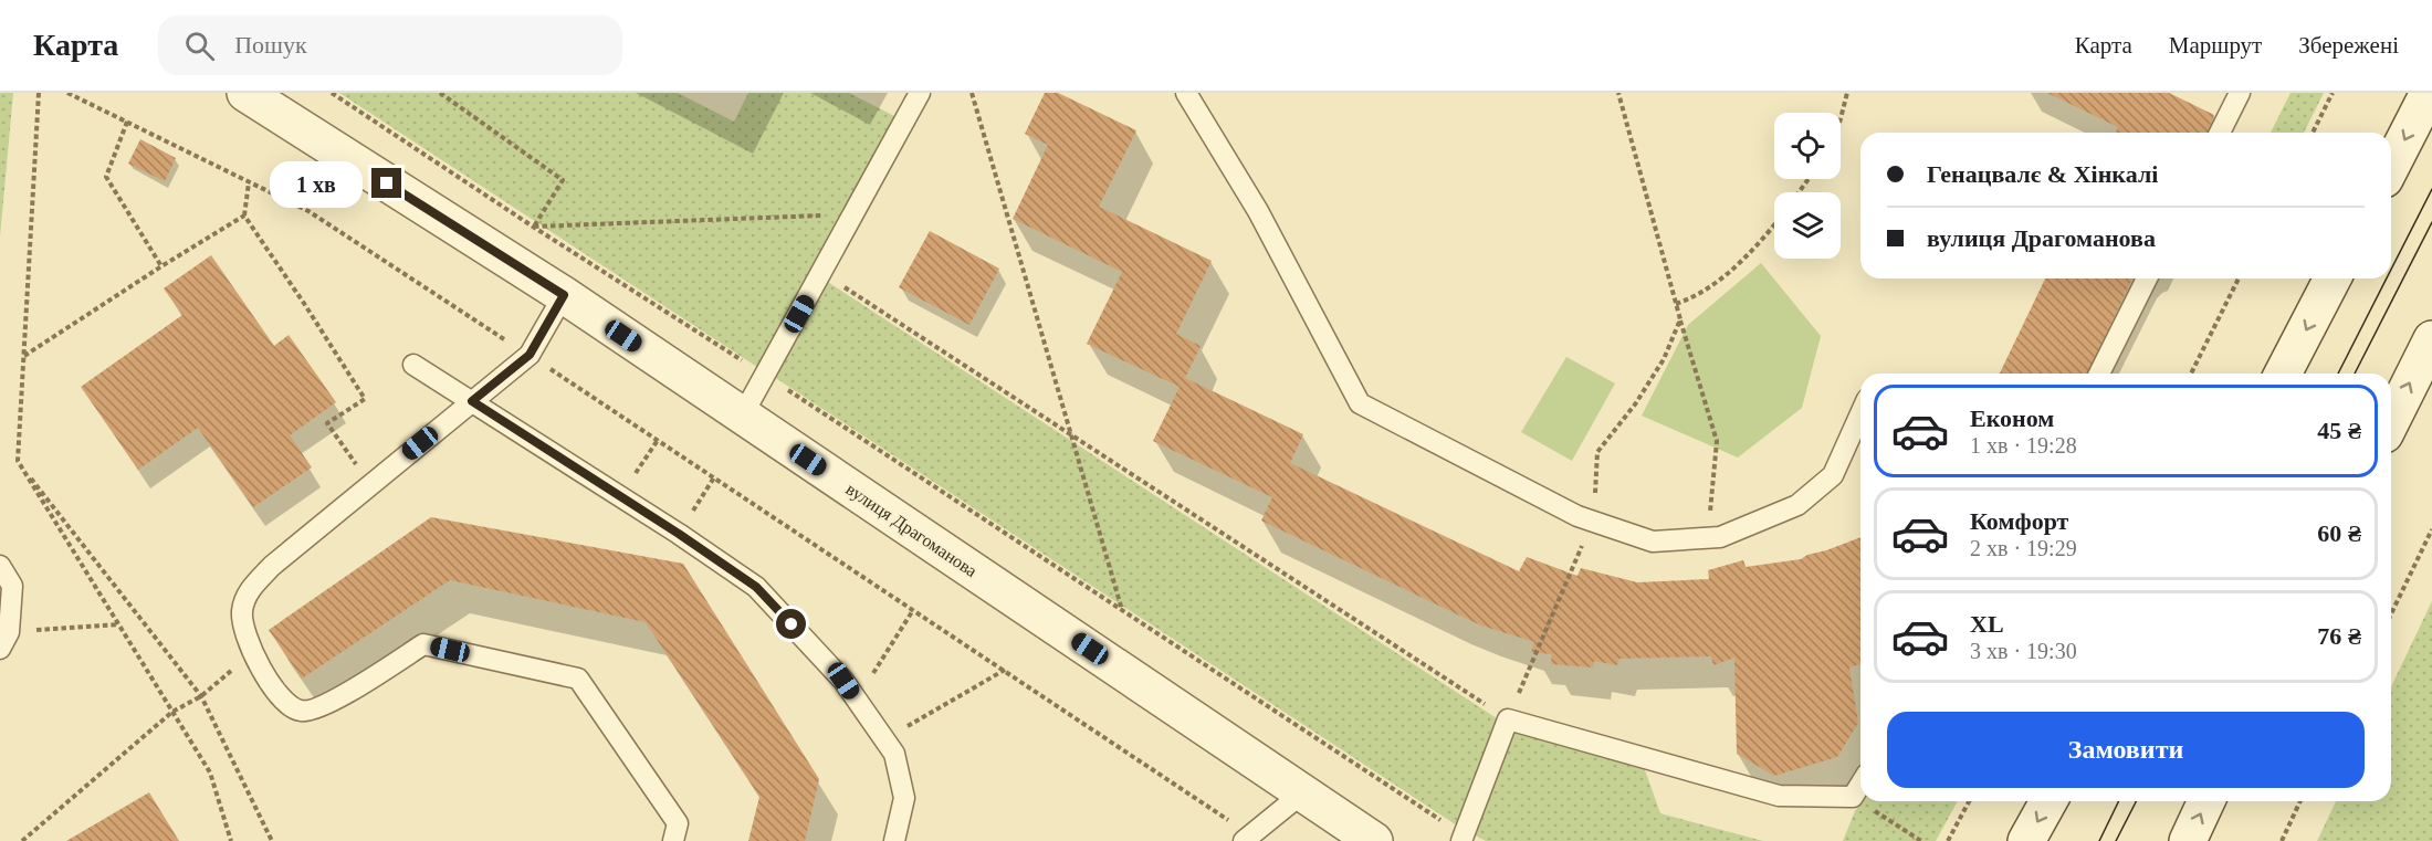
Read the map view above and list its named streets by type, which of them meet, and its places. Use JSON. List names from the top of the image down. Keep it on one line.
{"streets":{"street":["вулиця Драгоманова"]},"page":{"header":"Карта","search":"Пошук","nav":["Карта","Маршрут","Збережені"],"banner":["Генацвалє & Хінкалі","вулиця Драгоманова"],"bubble":"1 хв","list":[{"name":"Економ","note":"1 хв · 19:28","value":"45 ₴"},{"name":"Комфорт","note":"2 хв · 19:29","value":"60 ₴"},{"name":"XL","note":"3 хв · 19:30","value":"76 ₴"}],"buttons":"Замовити"}}
